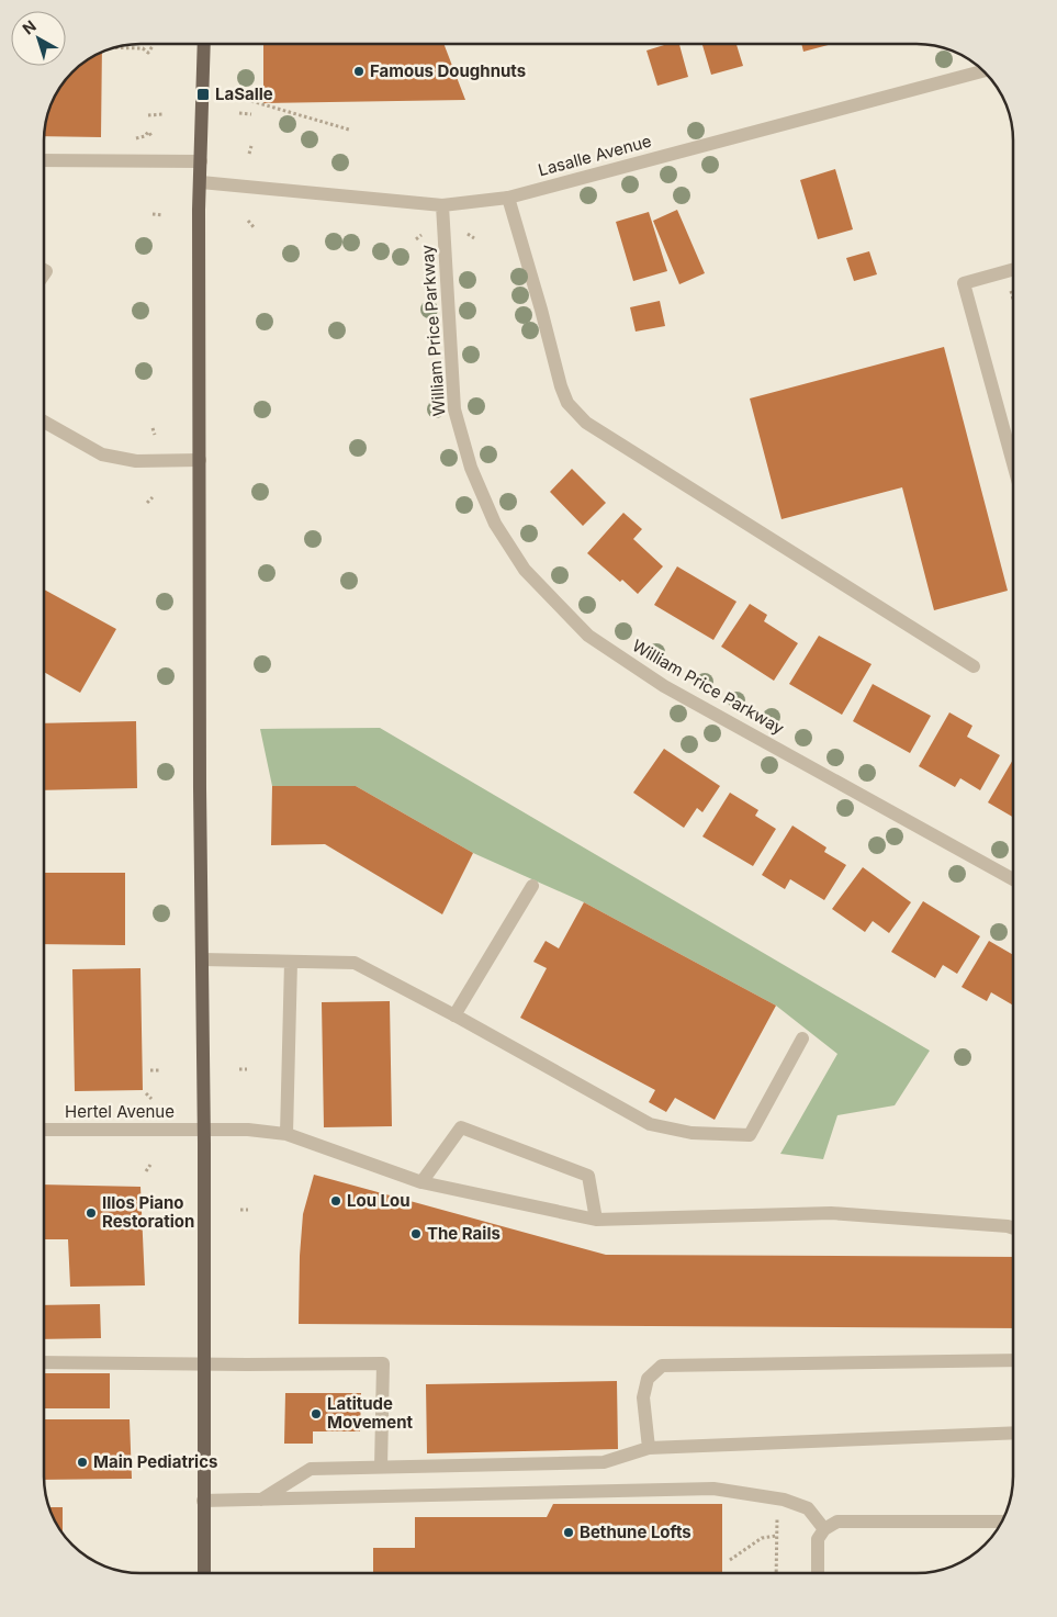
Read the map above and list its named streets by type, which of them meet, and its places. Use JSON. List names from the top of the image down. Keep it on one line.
{"streets":{"street":["Lasalle Avenue","William Price Parkway","Hertel Avenue"]},"crossings":[["Lasalle Avenue","William Price Parkway"]],"places":{"other":["Famous Doughnuts","Lou Lou","Illos Piano Restoration","The Rails","Latitude Movement","Main Pediatrics","Bethune Lofts"],"transit":["LaSalle"]},"north":"top left"}
